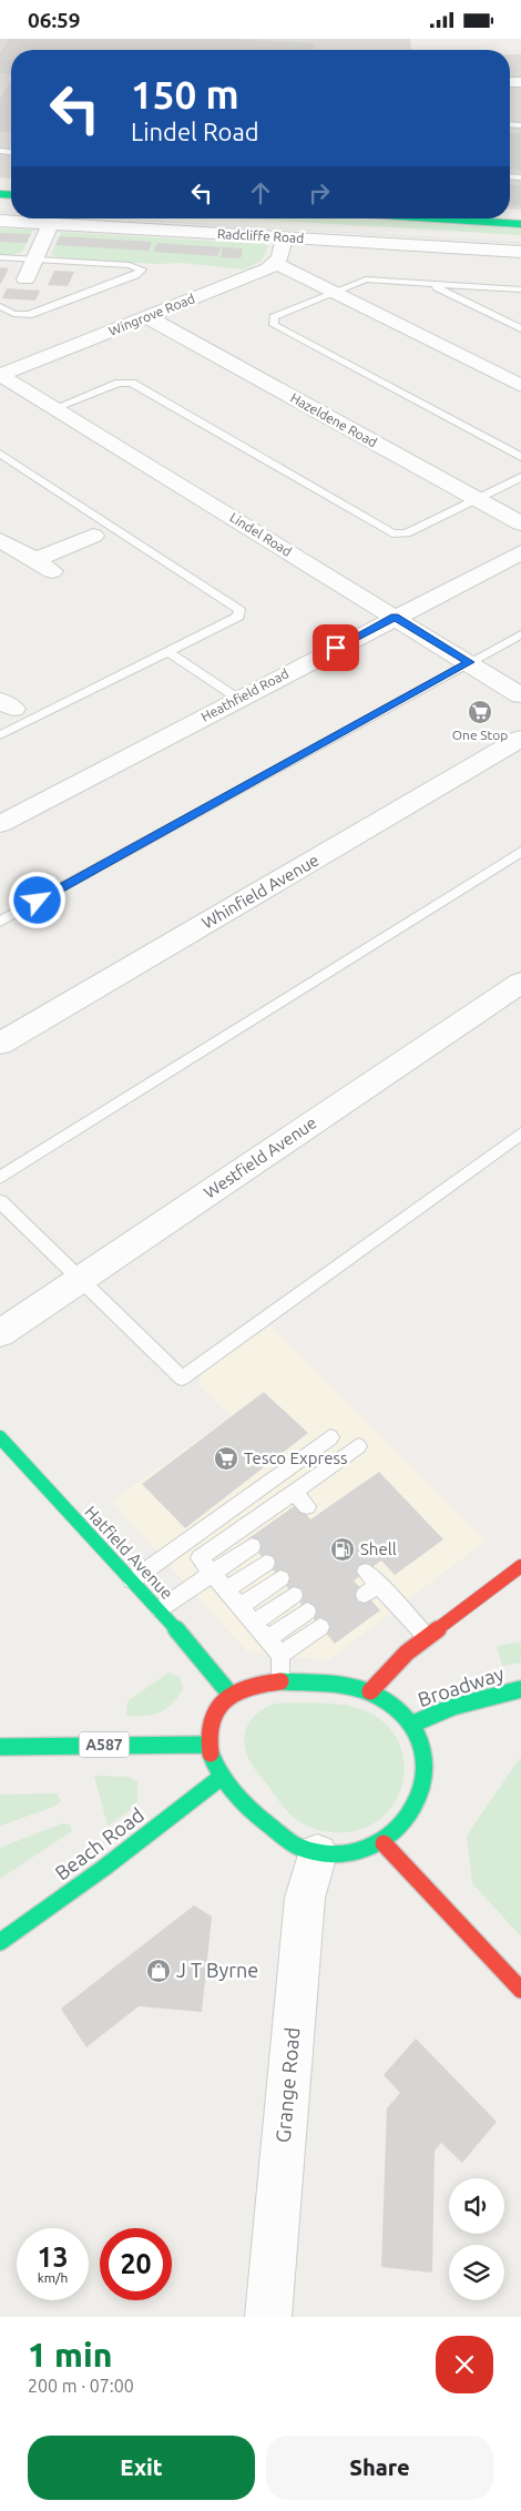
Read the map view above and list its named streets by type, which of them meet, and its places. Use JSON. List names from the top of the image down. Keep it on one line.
{"streets":{"street":["Radcliffe Road","Wingrove Road","Hazeldene Road","Lindel Road","Heathfield Road","Whinfield Avenue","Westfield Avenue","Hatfield Avenue","Broadway","A587","Beach Road","Grange Road"]},"crossings":[["Wingrove Road","Hazeldene Road"],["Wingrove Road","Lindel Road"],["Lindel Road","Heathfield Road"],["Hatfield Avenue","Broadway"],["Hatfield Avenue","A587"],["Hatfield Avenue","Beach Road"],["Hatfield Avenue","Grange Road"],["Broadway","A587"],["Broadway","Beach Road"],["Broadway","Grange Road"],["A587","Beach Road"],["A587","Grange Road"],["Beach Road","Grange Road"]],"places":{"supermarket":["One Stop","Tesco Express"],"fuel station":["Shell"],"shop":["J T Byrne"]},"page":{"status":"06:59","turn":["150 m","Lindel Road"],"speed":"13 km/h","limit":"20","heading":["1 min","200 m · 07:00"],"buttons":["Exit","Share"]}}
